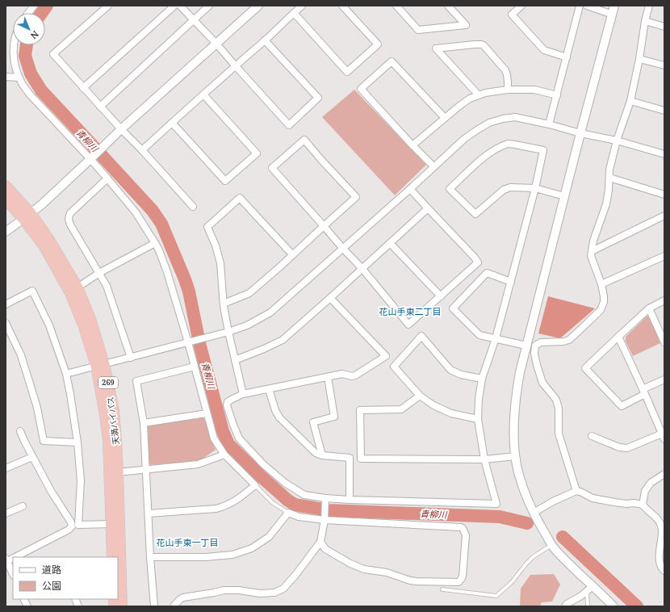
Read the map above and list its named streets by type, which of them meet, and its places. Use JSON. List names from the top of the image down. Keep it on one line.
{"streets":{"highway":["269","天満バイパス"]},"districts":["花山手東二丁目","花山手東一丁目"],"water":["青柳川"],"legend":["道路","公園"],"north":"bottom right"}
